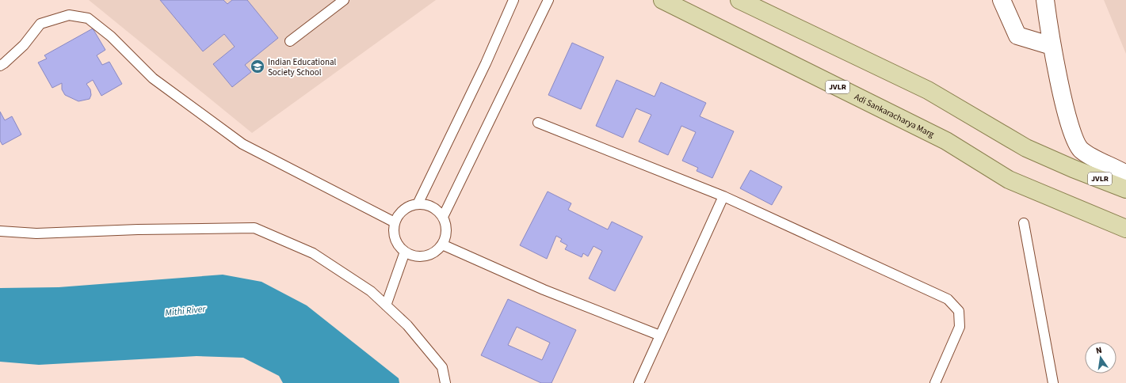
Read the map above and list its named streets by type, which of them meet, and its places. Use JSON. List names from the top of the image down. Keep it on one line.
{"streets":{"main road":["JVLR","Adi Sankaracharya Marg"]},"water":["Mithi River"],"places":{"school or university":["Indian Educational Society School"]},"north":"top"}
